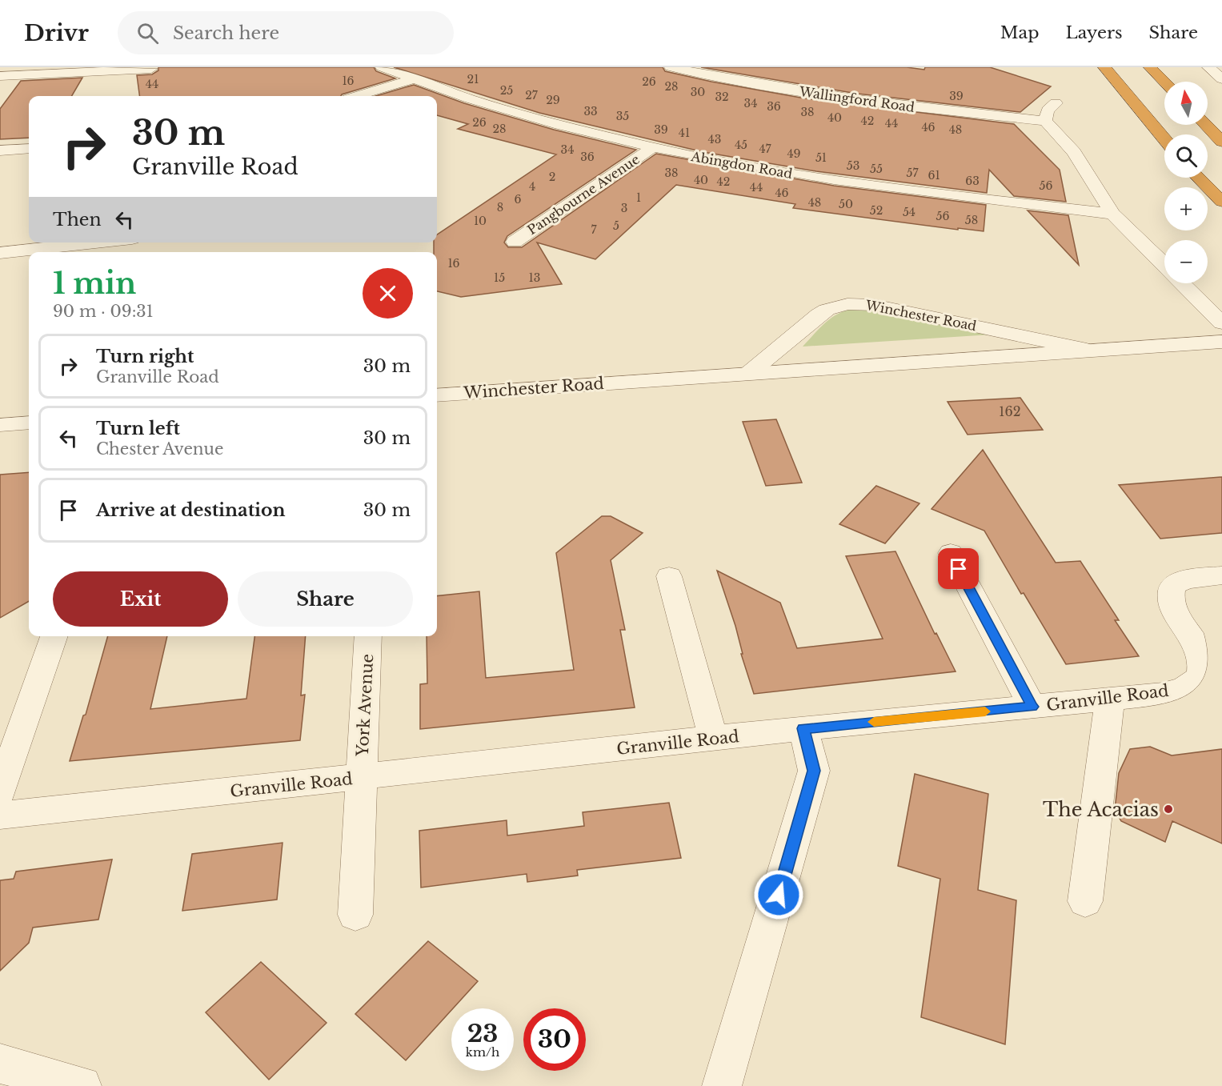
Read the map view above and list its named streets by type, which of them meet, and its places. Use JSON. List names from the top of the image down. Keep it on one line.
{"streets":{"street":["Wallingford Road","Abingdon Road","Pangbourne Avenue","Winchester Road","Granville Road","York Avenue"]},"crossings":[["Abingdon Road","Pangbourne Avenue"],["Granville Road","York Avenue"]],"places":["The Acacias"],"house_numbers":["21","16","26","44","28","25","30","27","39","32","29","34","36","33","38","35","40","42","26","44","46","28","39","48","41","43","45","47","34","49","36","51","53","55","38","57","61","2","40","63","42","56","4","44","46","1","6","48","50","8","3","52","54","56","58","10","5","7","16","15","13","162"],"north":"top","page":{"header":"Drivr","search":"Search here","nav":["Map","Layers","Share"],"map_buttons":["+","−"],"turn":["30 m","Granville Road"],"then":"Then","heading":["1 min","90 m · 09:31"],"list":[{"name":"Turn right","note":"Granville Road","value":"30 m"},{"name":"Turn left","note":"Chester Avenue","value":"30 m"},{"name":"Arrive at destination","value":"30 m"}],"buttons":["Exit","Share"],"speed":"23 km/h","limit":"30"}}
